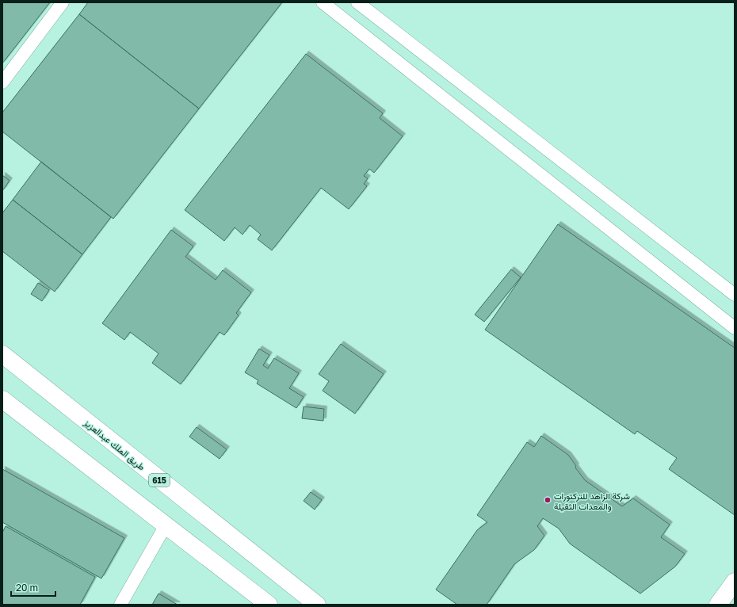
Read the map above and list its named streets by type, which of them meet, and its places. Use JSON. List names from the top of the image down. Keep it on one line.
{"streets":{"main road":["طريق الملك عبدالعزيز","615"]},"places":["شركة الزاهد للتركتورات والمعدات الثقيلة"],"scale_bar":"20 m"}
